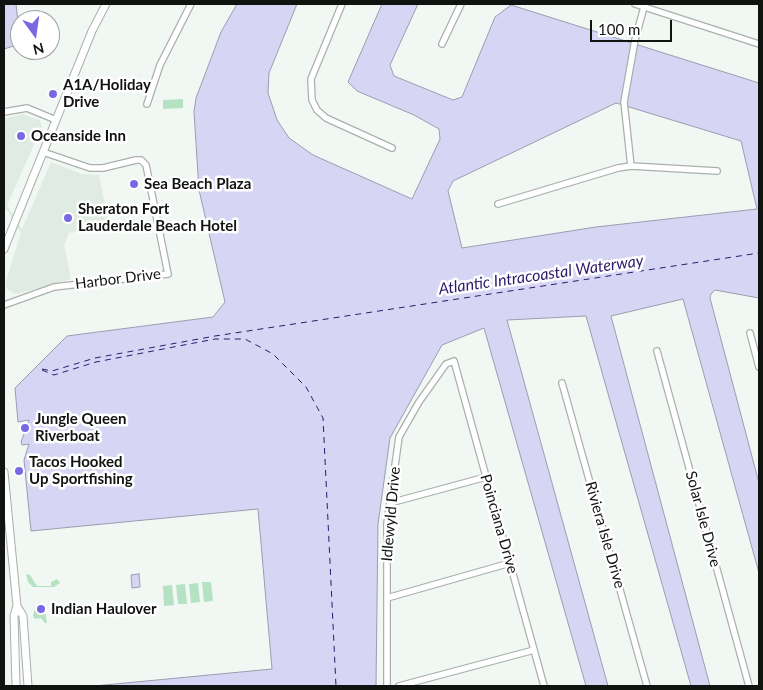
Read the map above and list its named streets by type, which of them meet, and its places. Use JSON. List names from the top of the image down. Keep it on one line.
{"streets":{"street":["Harbor Drive","Idlewyld Drive","Solar Isle Drive","Poinciana Drive","Riviera Isle Drive"]},"crossings":[["Idlewyld Drive","Poinciana Drive"]],"water":["Atlantic Intracoastal Waterway"],"places":["A1A/Holiday Drive","Oceanside Inn","Sea Beach Plaza","Sheraton Fort Lauderdale Beach Hotel","Jungle Queen Riverboat","Tacos Hooked Up Sportfishing","Indian Haulover"],"scale_bar":"100 m","north":"bottom"}
